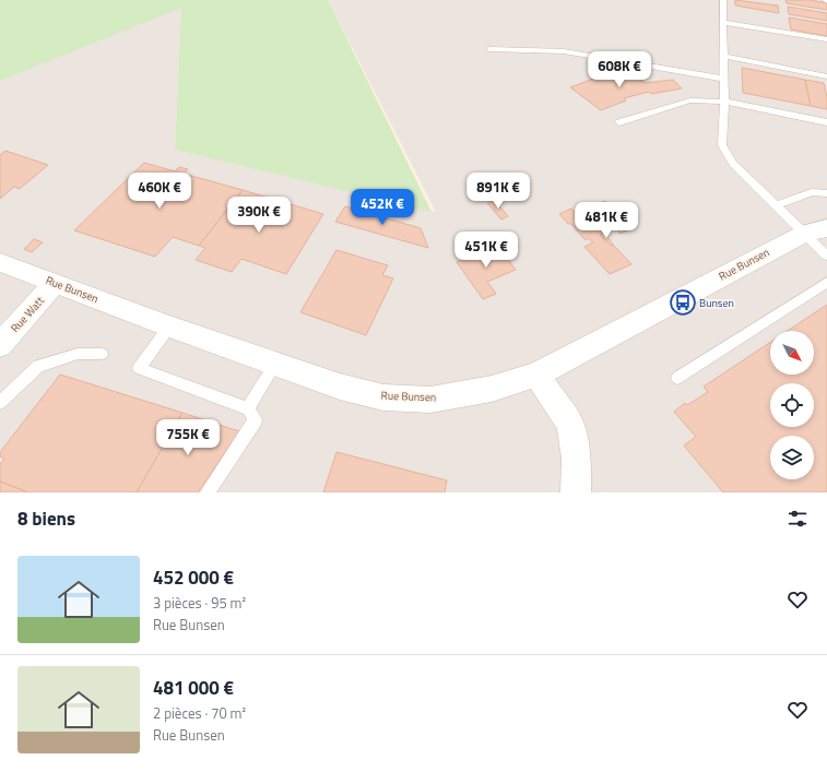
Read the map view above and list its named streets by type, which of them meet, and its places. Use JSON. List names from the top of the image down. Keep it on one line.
{"streets":{"street":["Rue Bunsen","Rue Watt"]},"crossings":[["Rue Bunsen","Rue Watt"]],"places":{"bus stop":["Bunsen"]},"north":"bottom right","page":{"price":["608K €","460K €","891K €","452K €","390K €","481K €","451K €","755K €"],"heading":"8 biens","list":[{"name":"452 000 €","note":"3 pièces · 95 m² · Rue Bunsen"},{"name":"481 000 €","note":"2 pièces · 70 m² · Rue Bunsen"}]}}
